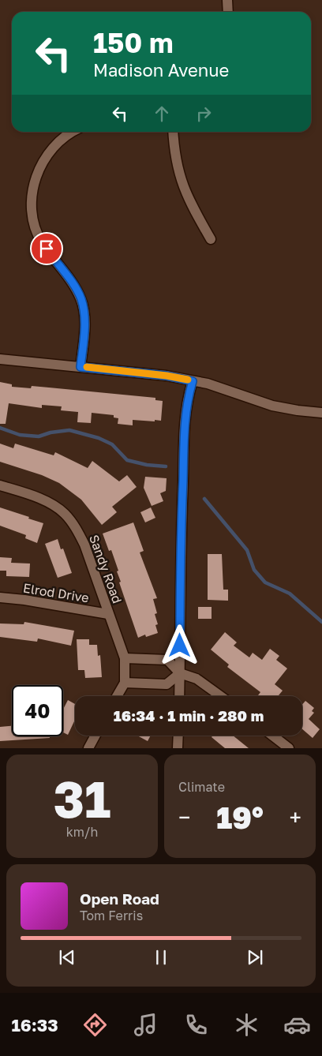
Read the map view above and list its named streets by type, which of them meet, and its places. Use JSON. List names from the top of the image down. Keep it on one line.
{"streets":{"street":["Sandy Road","Elrod Drive"]},"crossings":[["Sandy Road","Elrod Drive"]],"page":{"turn":["150 m","Madison Avenue"],"limit":"40","trip":"16:34 · 1 min · 280 m","tile":[["31","km/h"],"Climate"],"heat":["−","19°","+"],"song":["Open Road","Tom Ferris"],"tabs":"16:33"}}
